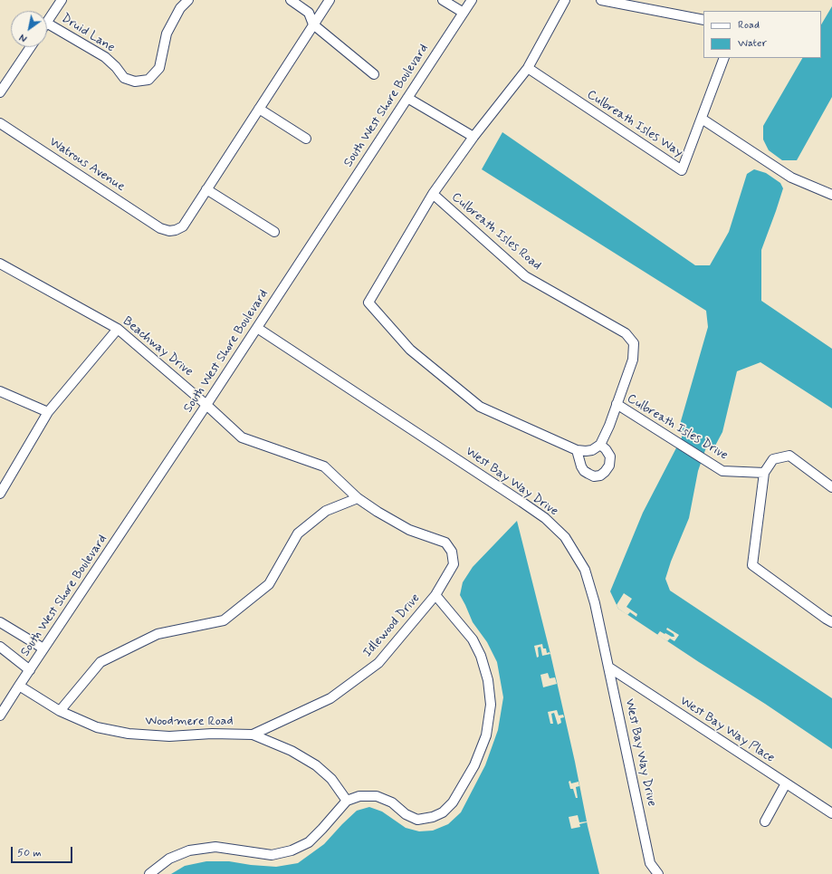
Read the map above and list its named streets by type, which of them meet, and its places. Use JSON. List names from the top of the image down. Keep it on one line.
{"streets":{"street":["Druid Lane","South West Shore Boulevard","Culbreath Isles Way","Watrous Avenue","Culbreath Isles Road","Beachway Drive","Culbreath Isles Drive","West Bay Way Drive","Idlewood Drive","Woodmere Road","West Bay Way Place"]},"crossings":[["South West Shore Boulevard","Beachway Drive"],["South West Shore Boulevard","West Bay Way Drive"],["South West Shore Boulevard","Woodmere Road"],["Culbreath Isles Road","Culbreath Isles Drive"],["Beachway Drive","Idlewood Drive"],["West Bay Way Drive","West Bay Way Place"],["Idlewood Drive","Woodmere Road"]],"legend":["Road","Water"],"scale_bar":"50 m","north":"bottom left"}
